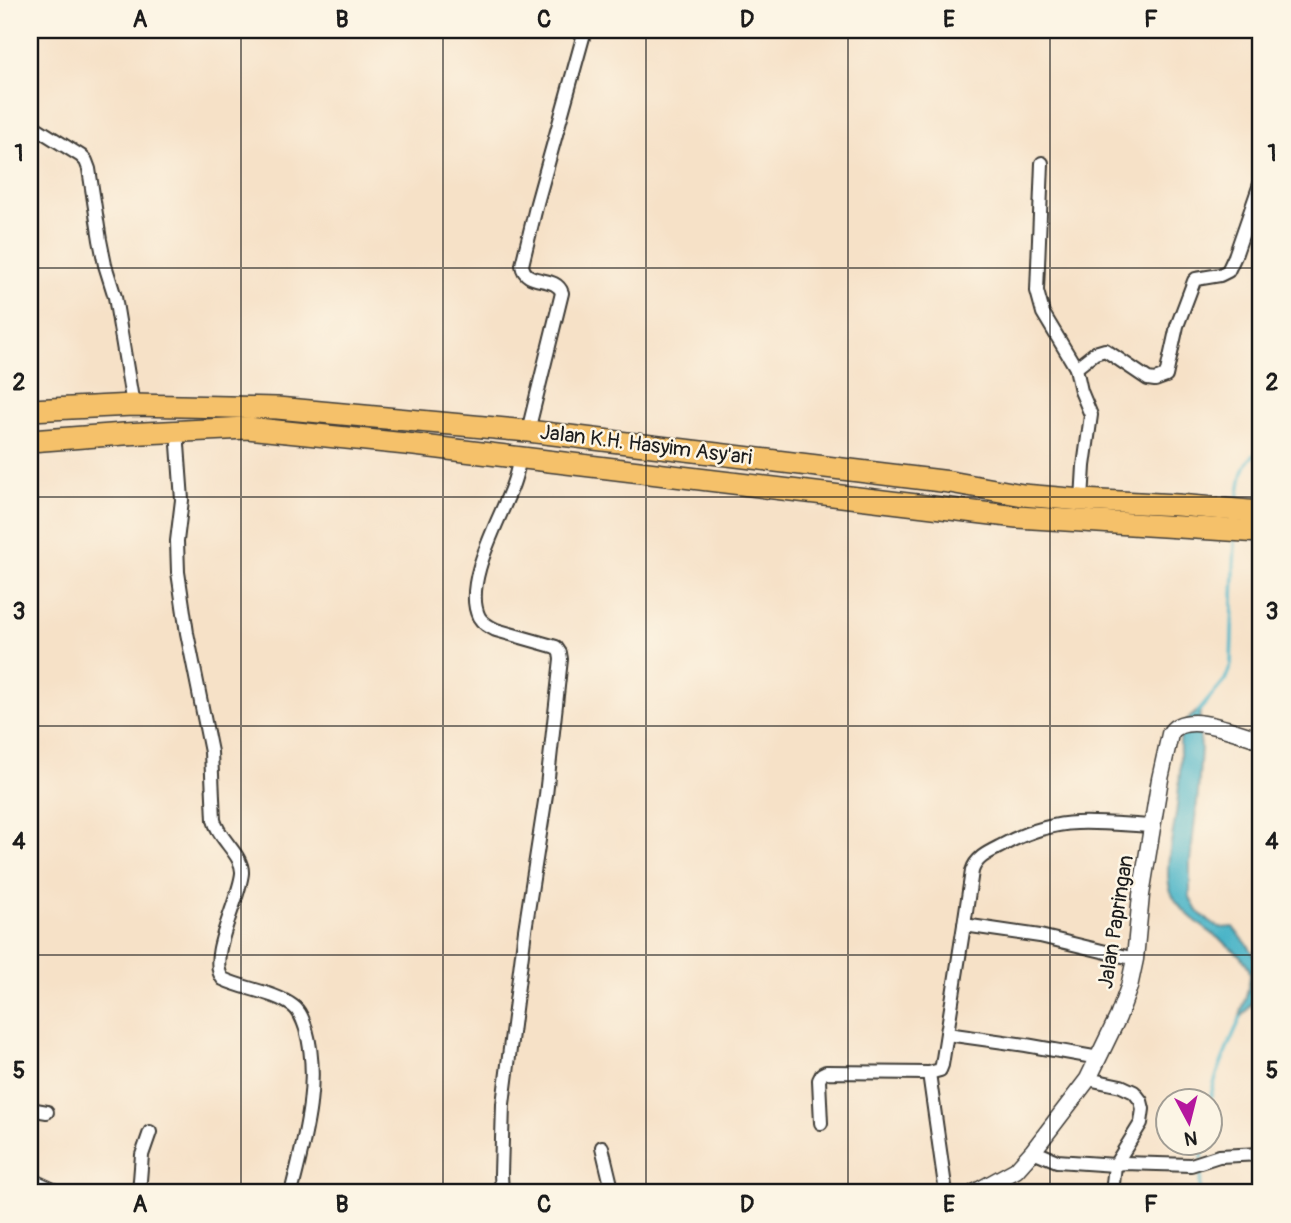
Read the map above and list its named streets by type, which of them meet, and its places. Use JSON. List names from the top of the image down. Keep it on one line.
{"streets":{"highway":["Jalan K.H. Hasyim Asy'ari"],"street":["Jalan Papringan"]},"north":"bottom","grid":{"columns":["A","B","C","D","E","F"],"rows":["1","2","3","4","5"]}}
